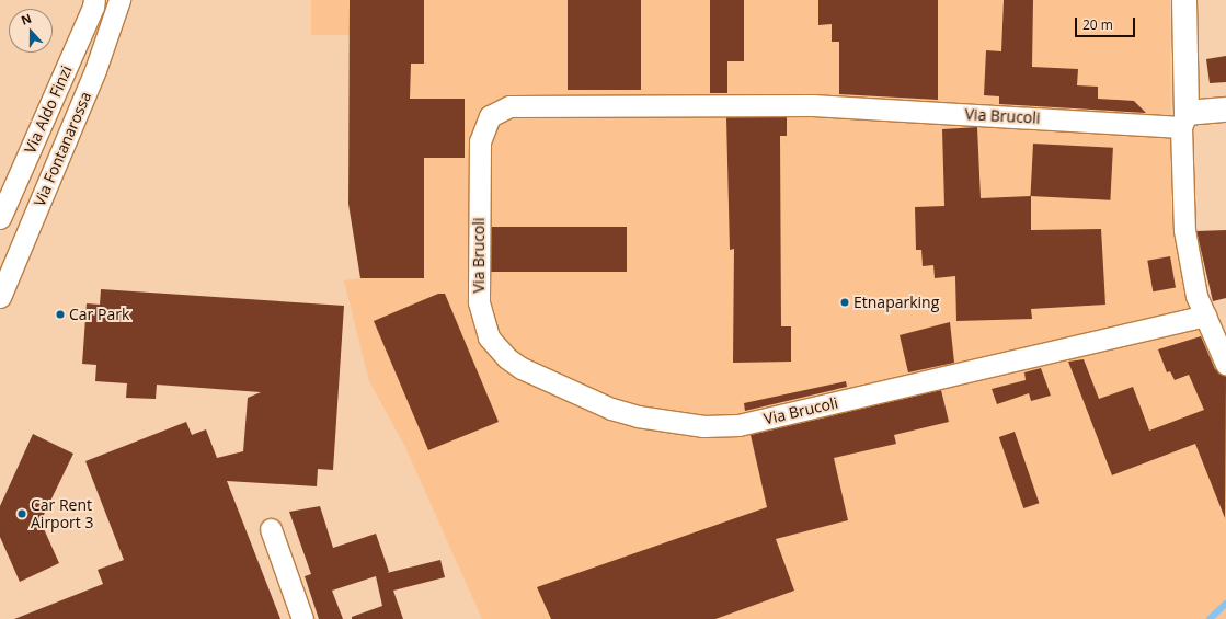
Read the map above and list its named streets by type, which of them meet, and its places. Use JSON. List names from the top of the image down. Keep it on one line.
{"streets":{"street":["Via Aldo Finzi","Via Brucoli","Via Fontanarossa"]},"places":["Etnaparking","Car Park","Car Rent Airport 3"],"scale_bar":"20 m","north":"top"}
